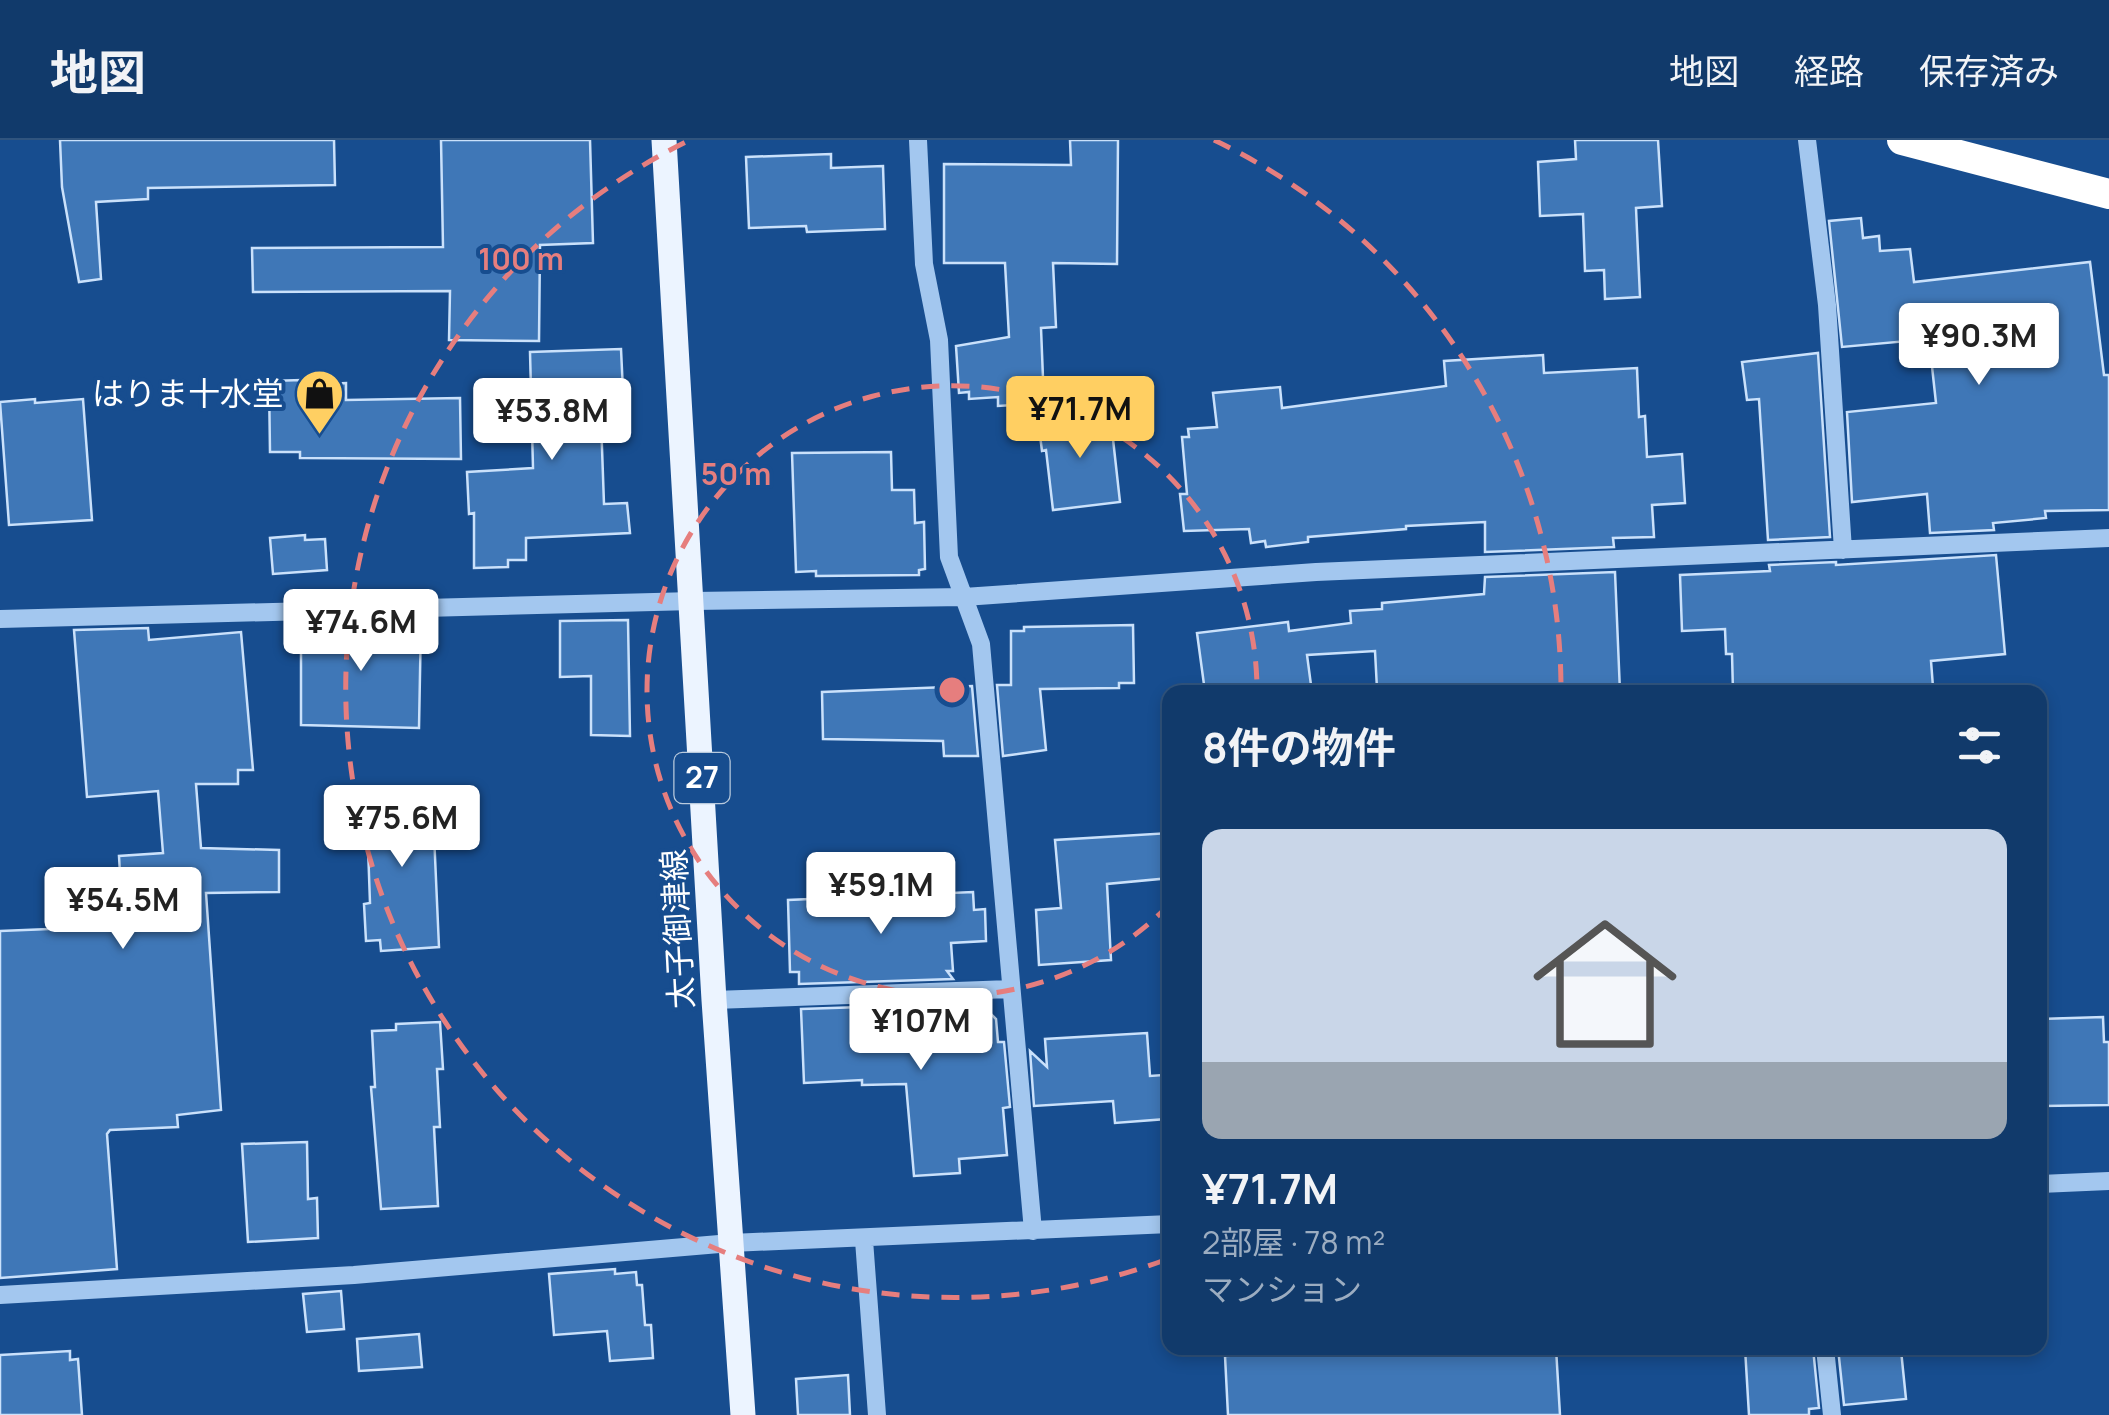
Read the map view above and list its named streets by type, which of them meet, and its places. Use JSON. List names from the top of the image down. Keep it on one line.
{"streets":{"main road":["27","太子御津線"]},"places":{"shop":["はりま十水堂"]},"page":{"header":"地図","nav":["地図","経路","保存済み"],"price":["¥90.3M","¥71.7M","¥53.8M","¥74.6M","¥75.6M","¥59.1M","¥54.5M","¥107M"],"heading":"8件の物件","list":[{"name":"¥71.7M","note":"2部屋 · 78 m² · マンション"}]},"rings":["100 m","50 m"]}
